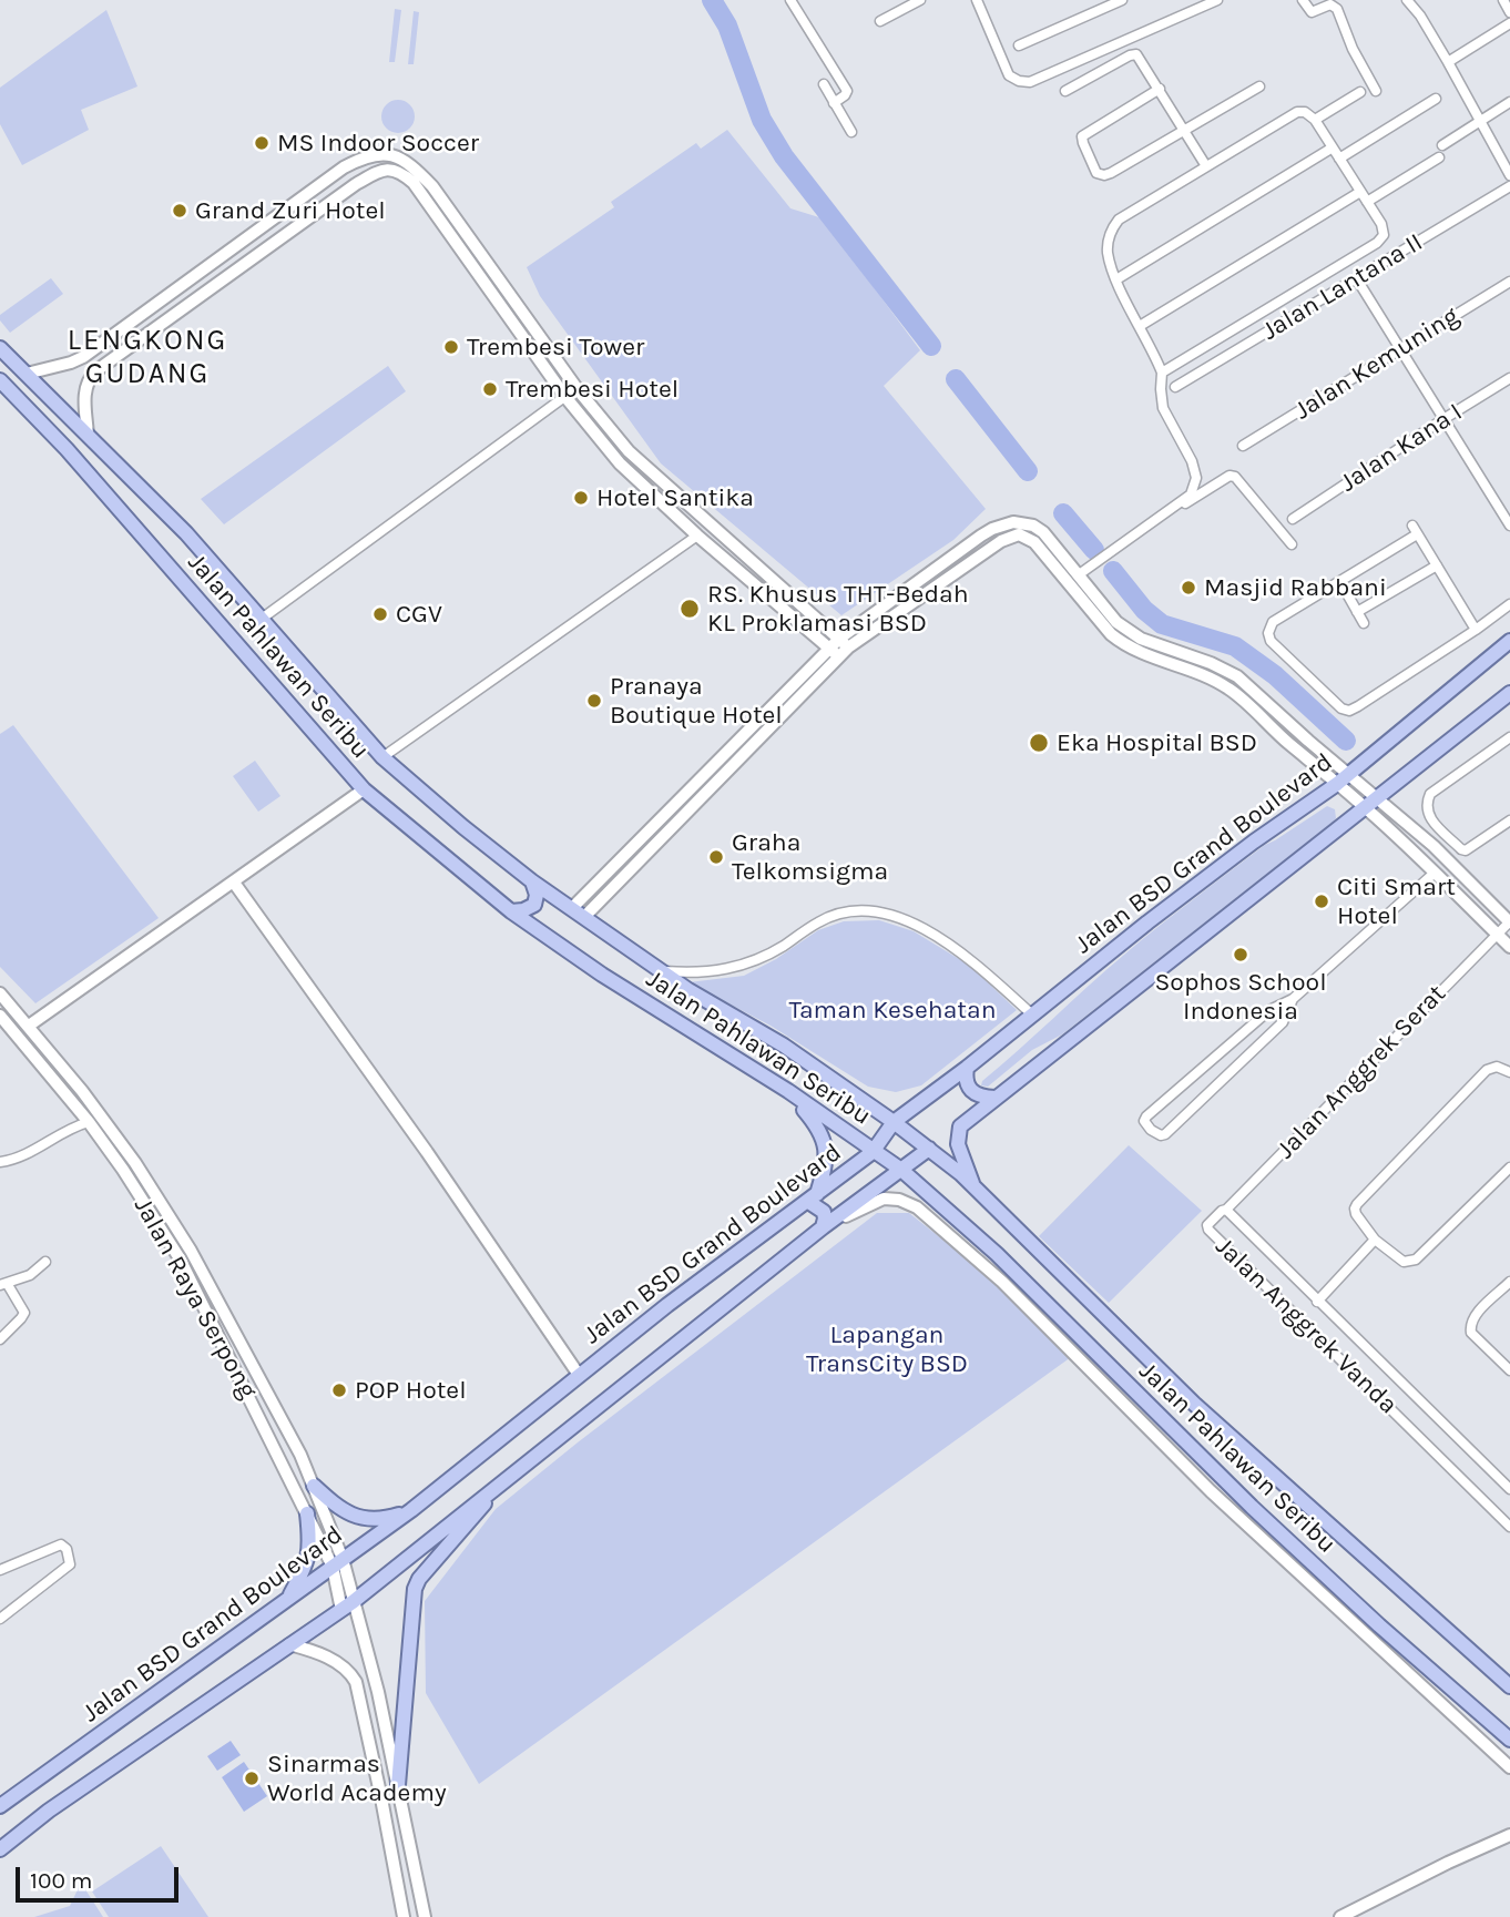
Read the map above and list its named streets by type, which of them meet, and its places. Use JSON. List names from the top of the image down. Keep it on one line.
{"streets":{"main road":["Jalan Pahlawan Seribu","Jalan BSD Grand Boulevard"],"street":["Jalan Lantana II","Jalan Kemuning","Jalan Kana I","Jalan Anggrek Serat","Jalan Raya Serpong","Jalan Anggrek Vanda"]},"crossings":[["Jalan Pahlawan Seribu","Jalan BSD Grand Boulevard"],["Jalan BSD Grand Boulevard","Jalan Raya Serpong"],["Jalan Anggrek Serat","Jalan Anggrek Vanda"]],"districts":["LENGKONG GUDANG"],"parks":["Taman Kesehatan","Lapangan TransCity BSD"],"places":["MS Indoor Soccer","Grand Zuri Hotel","Trembesi Tower","Trembesi Hotel","Hotel Santika","Masjid Rabbani","RS. Khusus THT-Bedah KL Proklamasi BSD","CGV","Pranaya Boutique Hotel","Eka Hospital BSD","Graha Telkomsigma","Citi Smart Hotel","Sophos School Indonesia","POP Hotel","Sinarmas World Academy"],"scale_bar":"100 m"}
